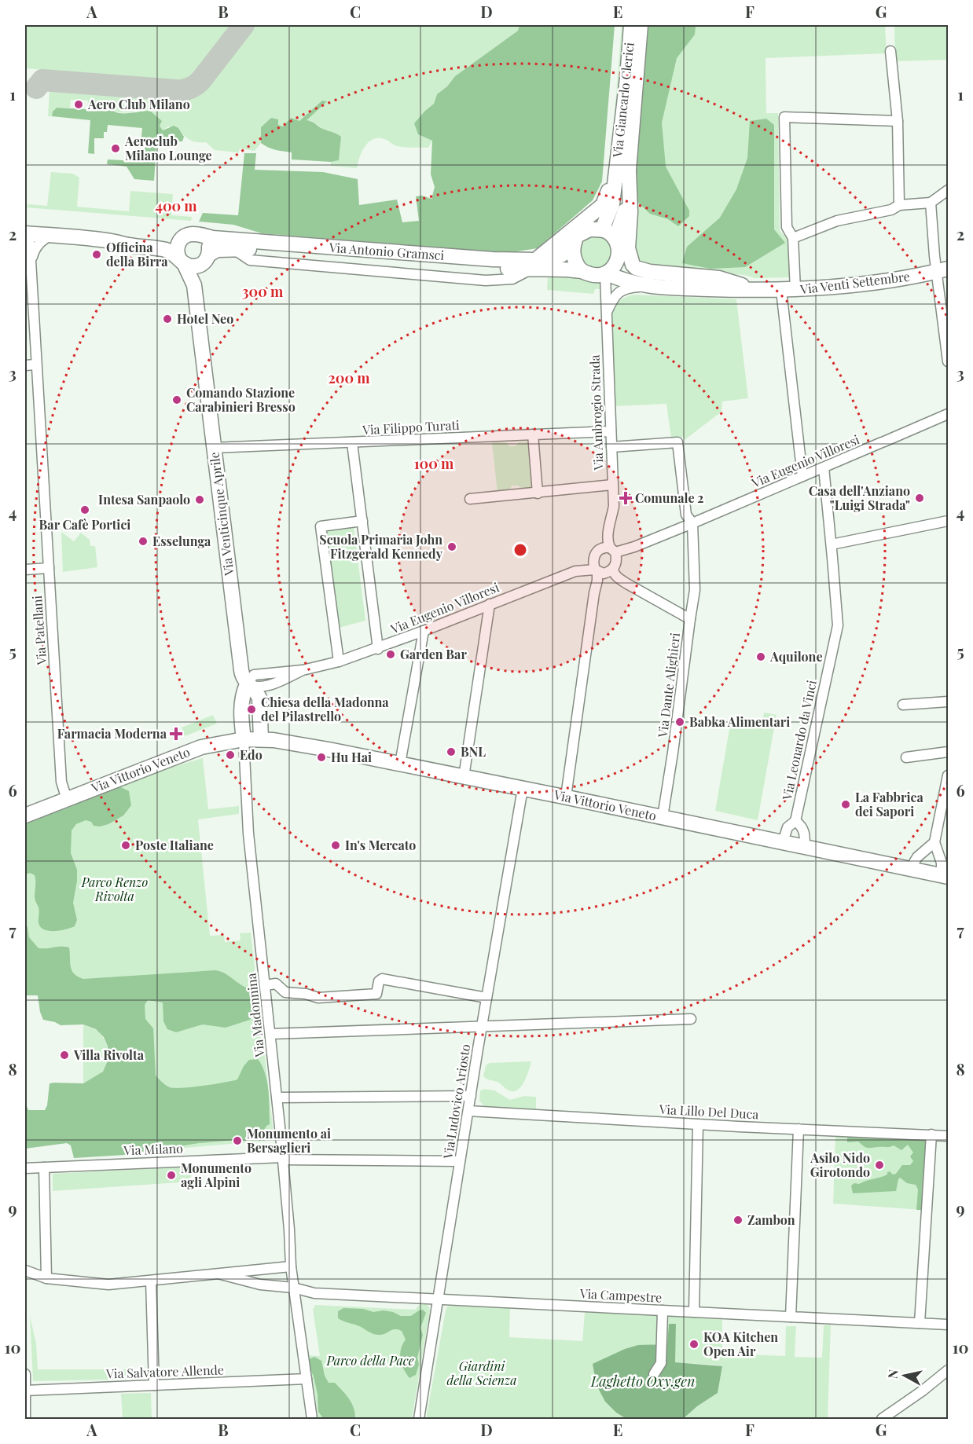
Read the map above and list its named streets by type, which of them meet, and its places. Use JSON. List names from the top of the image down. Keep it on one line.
{"streets":{"street":["Via Giancarlo Clerici","Via Antonio Gramsci","Via Venti Settembre","Via Ambrogio Strada","Via Filippo Turati","Via Eugenio Villoresi","Via Venticinque Aprile","Via Patellani","Via Dante Alighieri","Via Leonardo da Vinci","Via Vittorio Veneto","Via Madonnina","Via Ludovico Ariosto","Via Lillo Del Duca","Via Milano","Via Campestre","Via Salvatore Allende"]},"crossings":[["Via Giancarlo Clerici","Via Antonio Gramsci"],["Via Giancarlo Clerici","Via Venti Settembre"],["Via Giancarlo Clerici","Via Ambrogio Strada"],["Via Antonio Gramsci","Via Venti Settembre"],["Via Antonio Gramsci","Via Ambrogio Strada"],["Via Antonio Gramsci","Via Venticinque Aprile"],["Via Venti Settembre","Via Ambrogio Strada"],["Via Ambrogio Strada","Via Filippo Turati"],["Via Ambrogio Strada","Via Eugenio Villoresi"],["Via Ambrogio Strada","Via Dante Alighieri"],["Via Filippo Turati","Via Venticinque Aprile"],["Via Eugenio Villoresi","Via Venticinque Aprile"],["Via Eugenio Villoresi","Via Dante Alighieri"],["Via Eugenio Villoresi","Via Leonardo da Vinci"],["Via Venticinque Aprile","Via Vittorio Veneto"],["Via Venticinque Aprile","Via Madonnina"],["Via Patellani","Via Vittorio Veneto"],["Via Dante Alighieri","Via Vittorio Veneto"],["Via Vittorio Veneto","Via Madonnina"],["Via Vittorio Veneto","Via Ludovico Ariosto"],["Via Madonnina","Via Milano"],["Via Madonnina","Via Campestre"],["Via Madonnina","Via Salvatore Allende"],["Via Ludovico Ariosto","Via Lillo Del Duca"],["Via Ludovico Ariosto","Via Milano"],["Via Ludovico Ariosto","Via Campestre"]],"water":["Laghetto Oxy.gen"],"parks":["Parco Renzo Rivolta","Parco della Pace","Giardini della Scienza"],"places":{"other":["Aero Club Milano","Aeroclub Milano Lounge","Officina della Birra","Hotel Neo","Comando Stazione Carabinieri Bresso","Casa dell'Anziano \"Luigi Strada\"","Intesa Sanpaolo","Bar Cafè Portici","Esselunga","Scuola Primaria John Fitzgerald Kennedy","Garden Bar","Aquilone","Chiesa della Madonna del Pilastrello","Babka Alimentari","BNL","Edo","Hu Hai","La Fabbrica dei Sapori","Poste Italiane","In's Mercato","Villa Rivolta","Monumento ai Bersaglieri","Asilo Nido Girotondo","Monumento agli Alpini","Zambon","KOA Kitchen Open Air"],"health":["Comunale 2","Farmacia Moderna"]},"north":"left","grid":{"columns":["A","B","C","D","E","F","G"],"rows":["1","2","3","4","5","6","7","8","9","10"]},"rings":["400 m","300 m","200 m","100 m"]}
